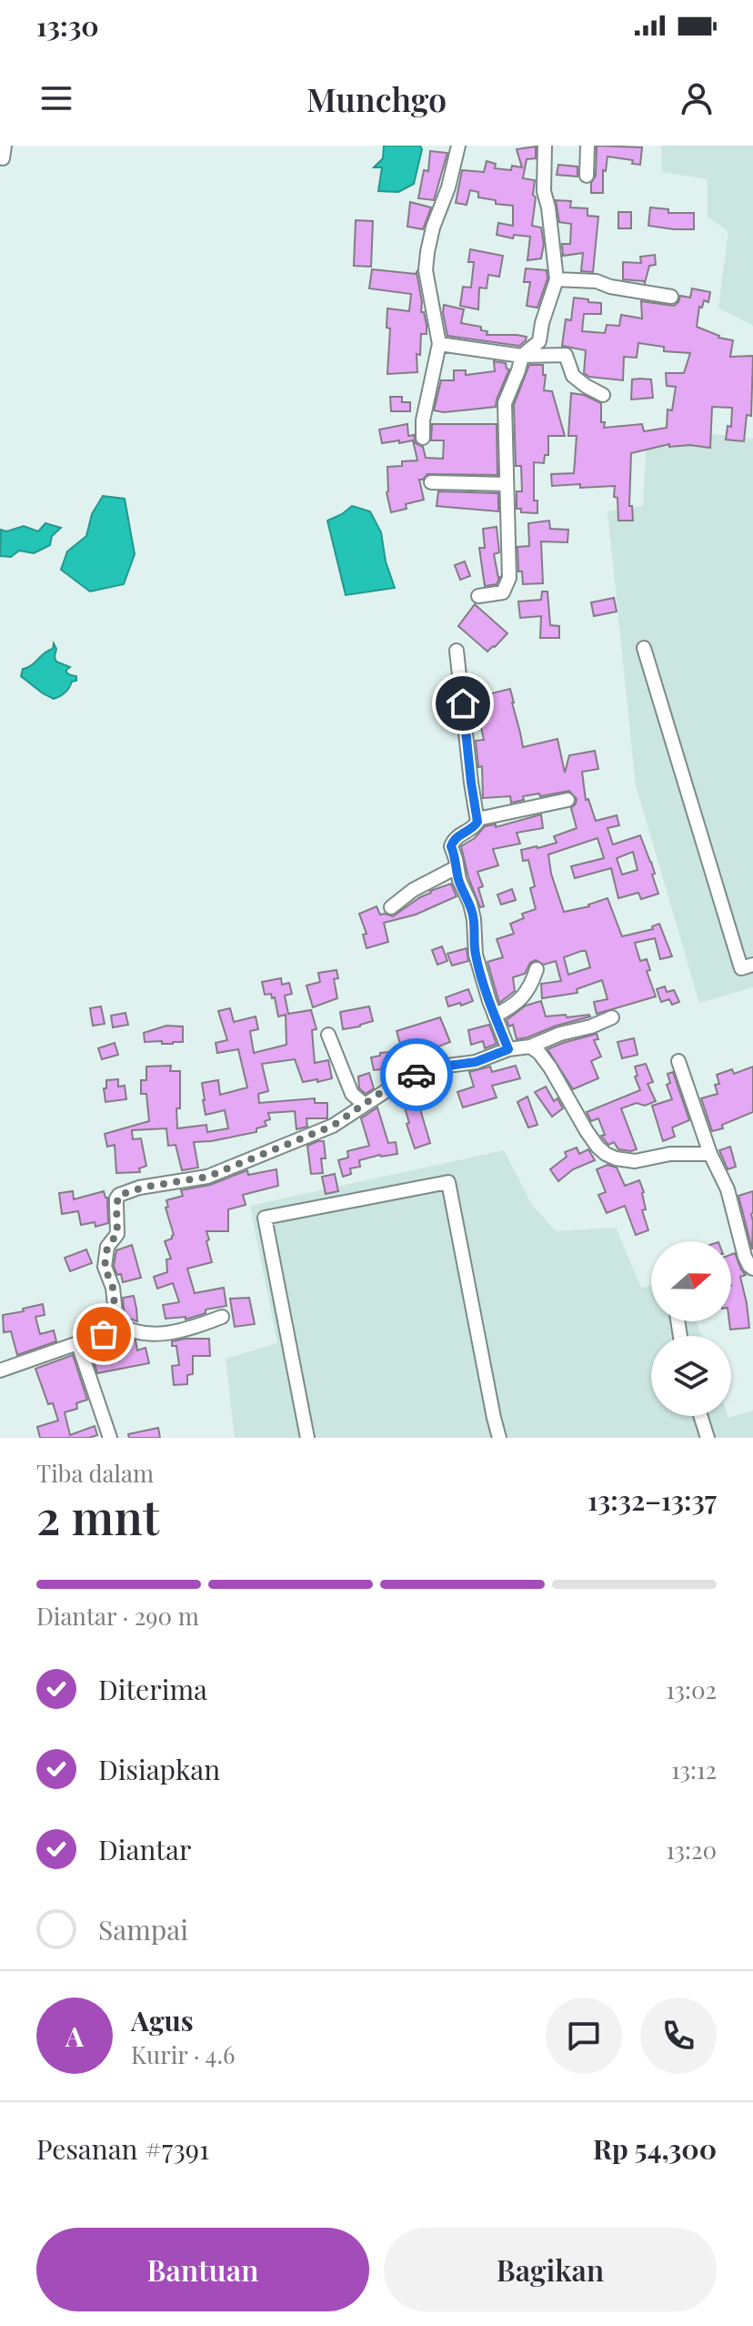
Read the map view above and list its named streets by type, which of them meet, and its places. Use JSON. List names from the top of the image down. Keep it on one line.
{"north":"right","page":{"status":"13:30","header":"Munchgo","heading":["2 mnt","Tiba dalam","13:32–13:37"],"panel":["Agus","Kurir · 4.6","Pesanan #7391","Rp 54,300"],"bar":"Diantar · 290 m","list":[["Diterima","13:02"],["Disiapkan","13:12"],["Diantar","13:20"],"Sampai"],"round":"A","buttons":["Bantuan","Bagikan"]}}
